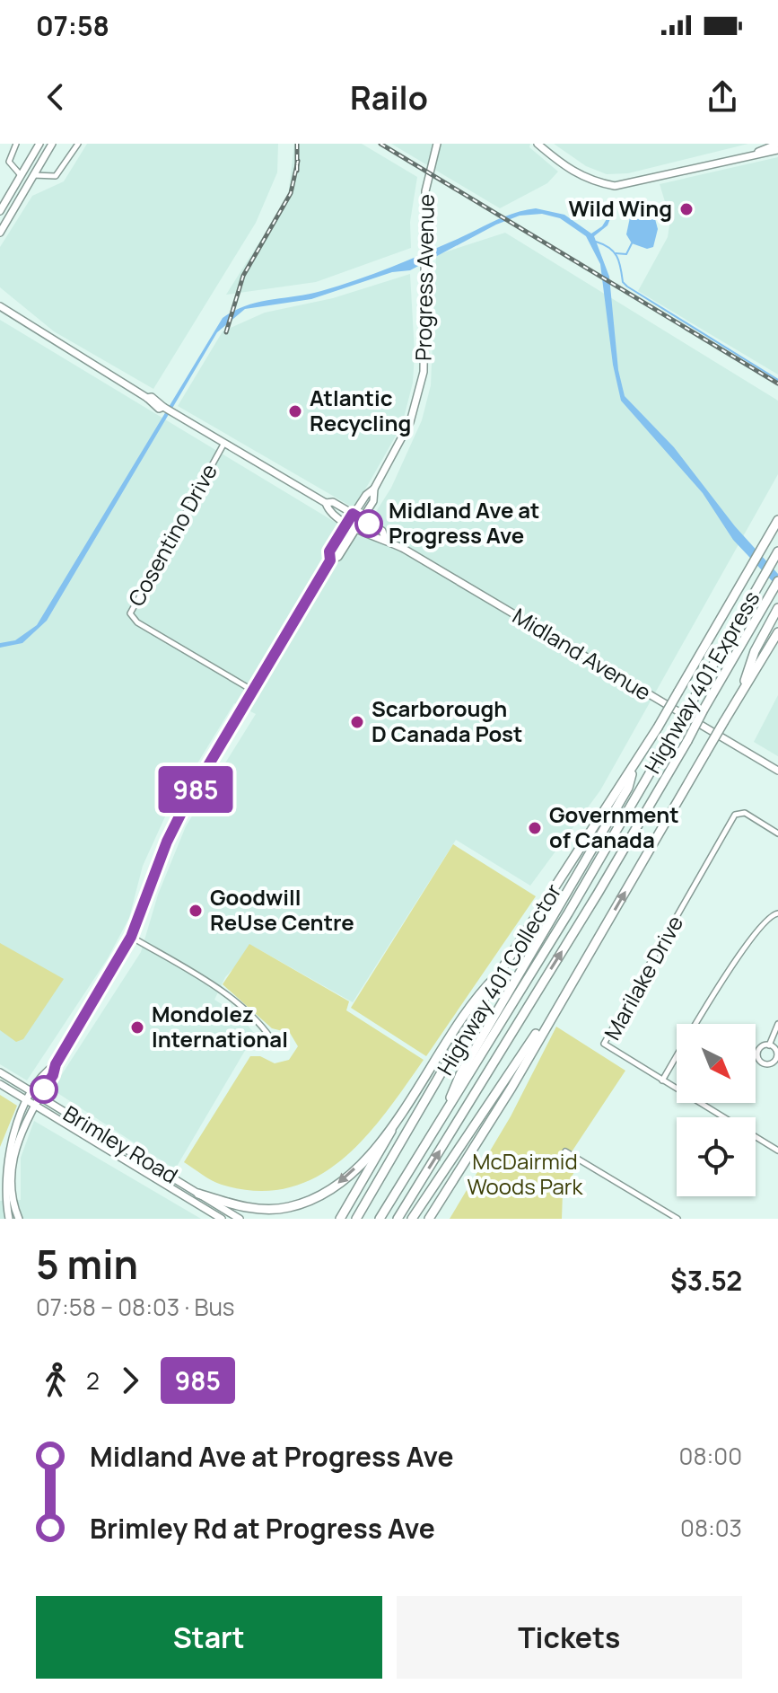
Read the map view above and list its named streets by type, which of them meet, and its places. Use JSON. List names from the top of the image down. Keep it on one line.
{"streets":{"highway":["Highway 401 Express","Highway 401 Collector"],"main road":["Progress Avenue","Midland Avenue","Brimley Road"],"street":["Cosentino Drive","Marilake Drive"]},"crossings":[["Progress Avenue","Cosentino Drive"],["Progress Avenue","Midland Avenue"],["Progress Avenue","Brimley Road"],["Cosentino Drive","Midland Avenue"]],"parks":["McDairmid Woods Park"],"places":["Wild Wing","Atlantic Recycling","Midland Ave at Progress Ave","Scarborough D Canada Post","Government of Canada","Goodwill ReUse Centre","Mondolez International"],"lines":["bus line 985"],"north":"bottom right","page":{"status":"07:58","header":"Railo","on_map":"985","heading":["5 min","07:58 – 08:03 · Bus","$3.52"],"legs":["2","985"],"list":[{"name":"Midland Ave at Progress Ave","value":"08:00"},{"name":"Brimley Rd at Progress Ave","value":"08:03"}],"buttons":["Start","Tickets"]}}
